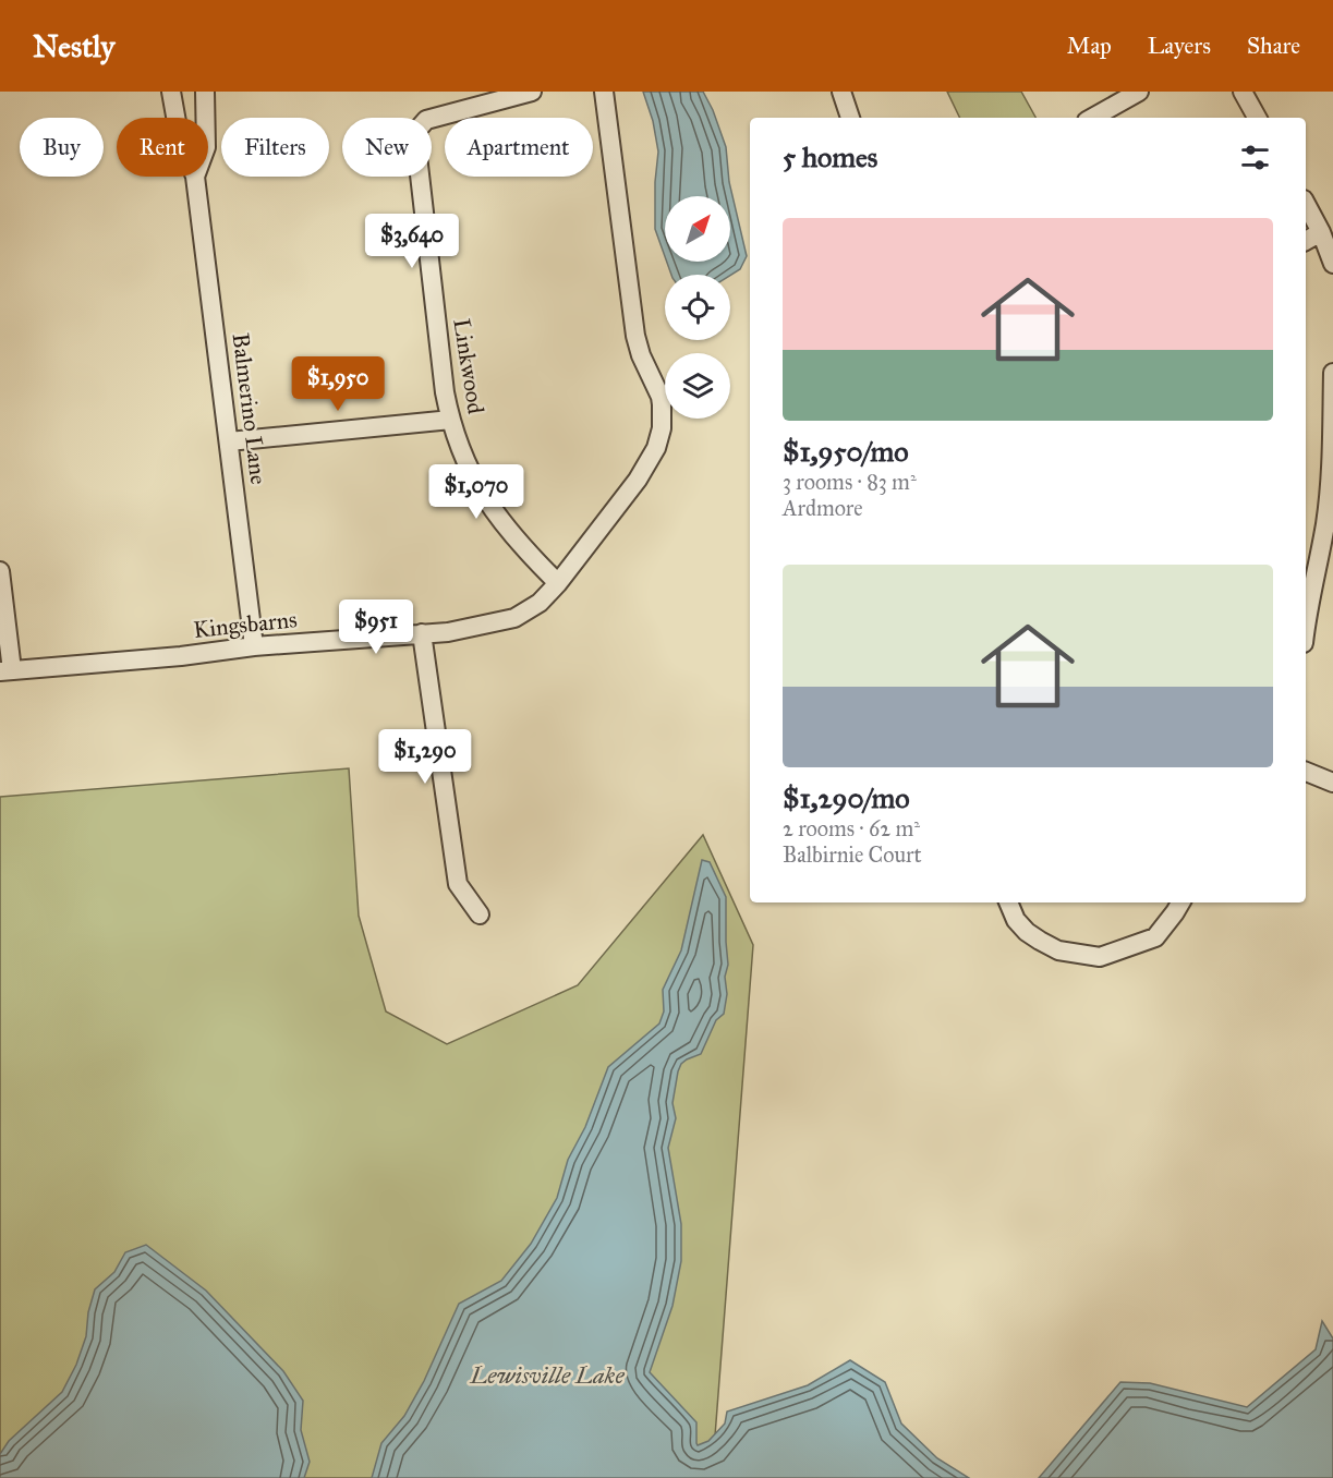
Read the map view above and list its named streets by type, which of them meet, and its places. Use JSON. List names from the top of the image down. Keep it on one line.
{"streets":{"street":["Linkwood","Balmerino Lane","Kingsbarns"]},"crossings":[["Linkwood","Kingsbarns"],["Balmerino Lane","Kingsbarns"]],"water":["Lewisville Lake"],"north":"top right","page":{"header":"Nestly","nav":["Map","Layers","Share"],"chip":["Buy","Rent","Filters","New","Apartment"],"heading":"5 homes","list":[{"name":"$1,950/mo","note":"3 rooms · 83 m² · Ardmore"},{"name":"$1,290/mo","note":"2 rooms · 62 m² · Balbirnie Court"}],"price":["$3,640","$1,950","$1,070","$951","$1,290"]}}
